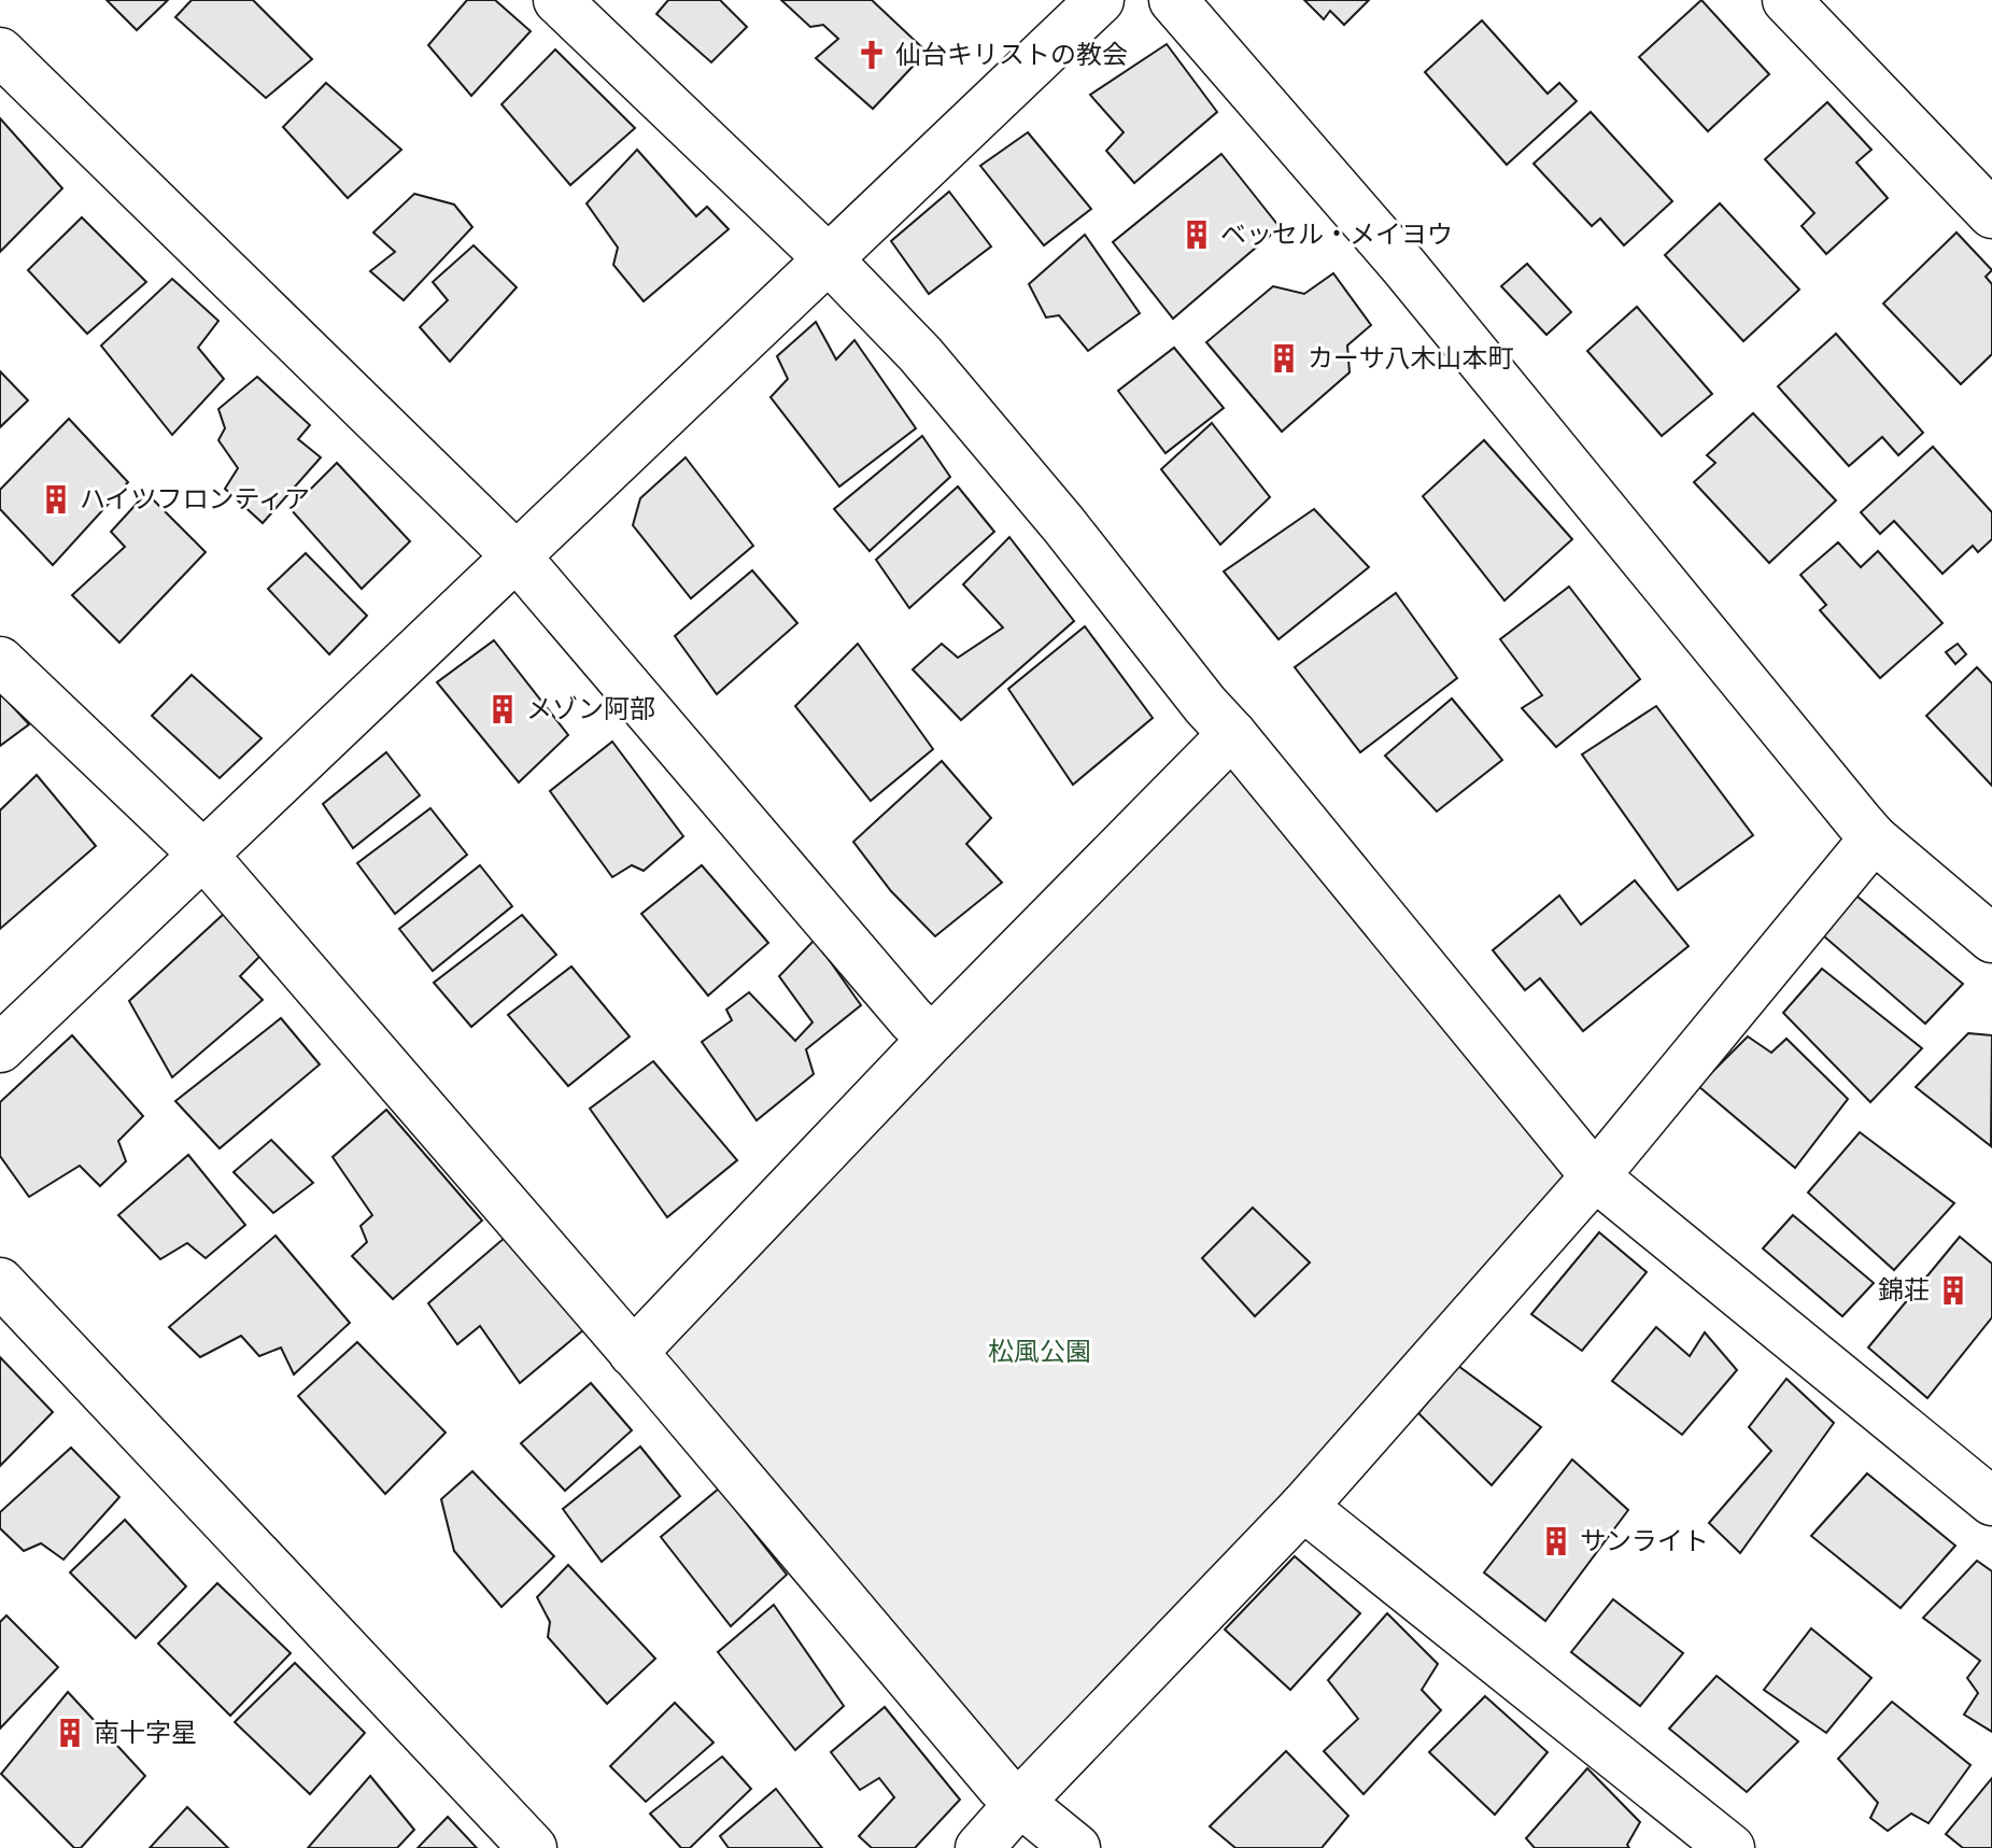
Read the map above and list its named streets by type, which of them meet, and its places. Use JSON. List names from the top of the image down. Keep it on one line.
{"parks":["松風公園"],"places":{"church":["仙台キリストの教会"],"building":["ベッセル・メイヨウ","カーサ八木山本町","ハイツフロンティア","メゾン阿部","錦荘","サンライト","南十字星"]}}
